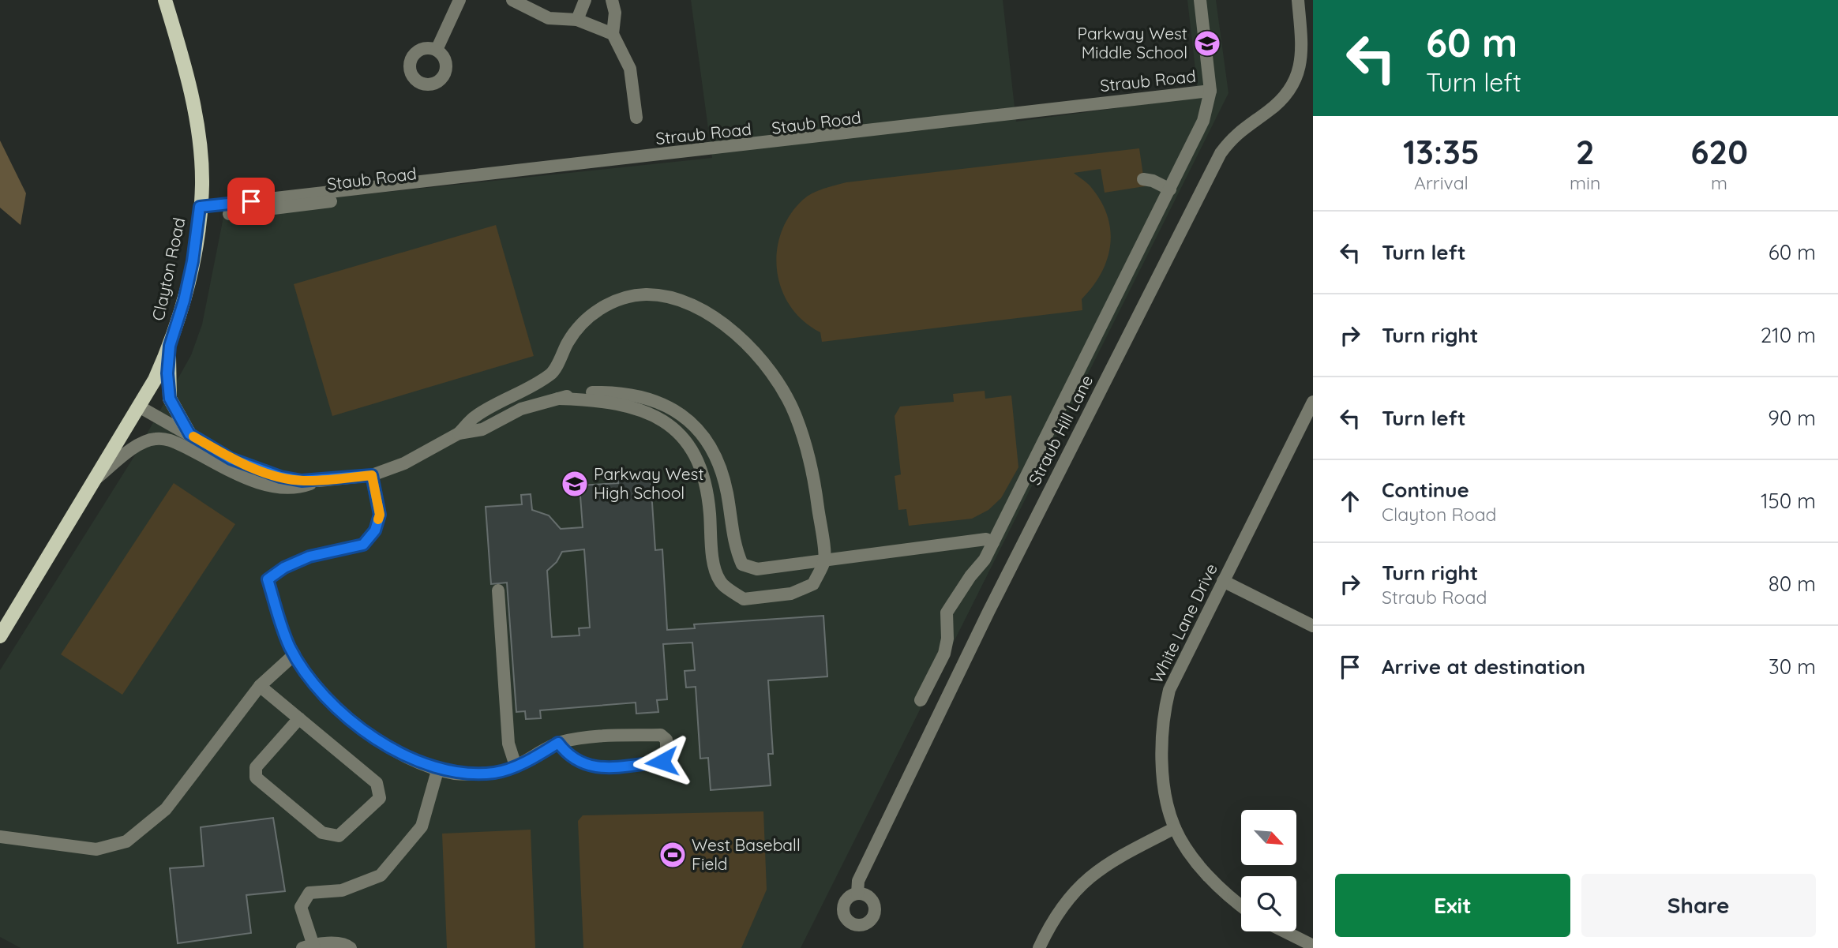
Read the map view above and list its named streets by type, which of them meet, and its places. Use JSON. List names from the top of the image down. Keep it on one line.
{"streets":{"main road":["Clayton Road"],"street":["Straub Road","Staub Road","Straub Hill Lane","White Lane Drive"]},"crossings":[["Straub Road","Staub Road"],["Straub Road","Clayton Road"]],"places":{"school or university":["Parkway West Middle School","Parkway West High School"],"sports":["West Baseball Field"]},"north":"bottom right","page":{"turn":["60 m","Turn left"],"eta":["13:35","Arrival","2","min","620","m"],"list":[{"name":"Turn left","value":"60 m"},{"name":"Turn right","value":"210 m"},{"name":"Turn left","value":"90 m"},{"name":"Continue","note":"Clayton Road","value":"150 m"},{"name":"Turn right","note":"Straub Road","value":"80 m"},{"name":"Arrive at destination","value":"30 m"}],"buttons":["Exit","Share"]}}
